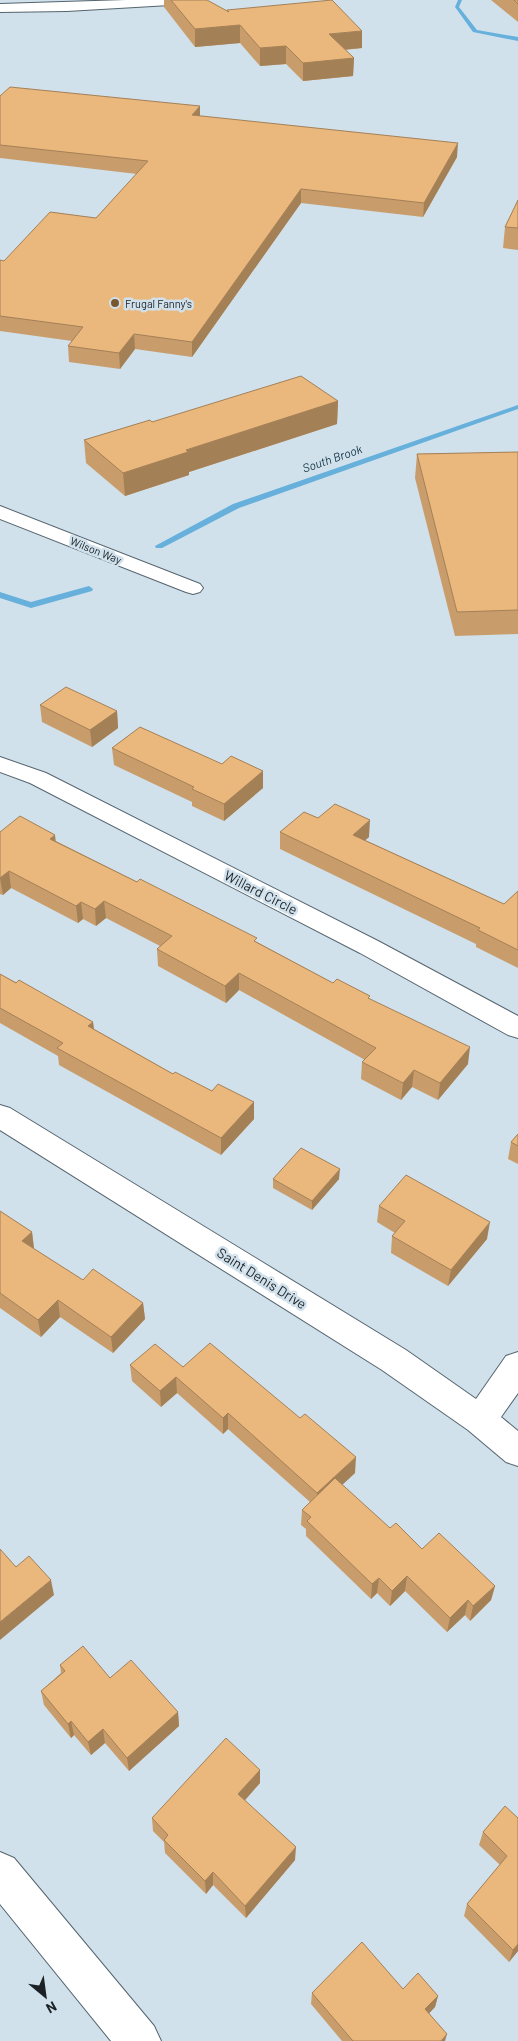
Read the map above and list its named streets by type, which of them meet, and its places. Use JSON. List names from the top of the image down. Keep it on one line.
{"streets":{"street":["Wilson Way","Willard Circle","Saint Denis Drive"]},"water":["South Brook"],"places":["Frugal Fanny's"],"north":"bottom right"}
